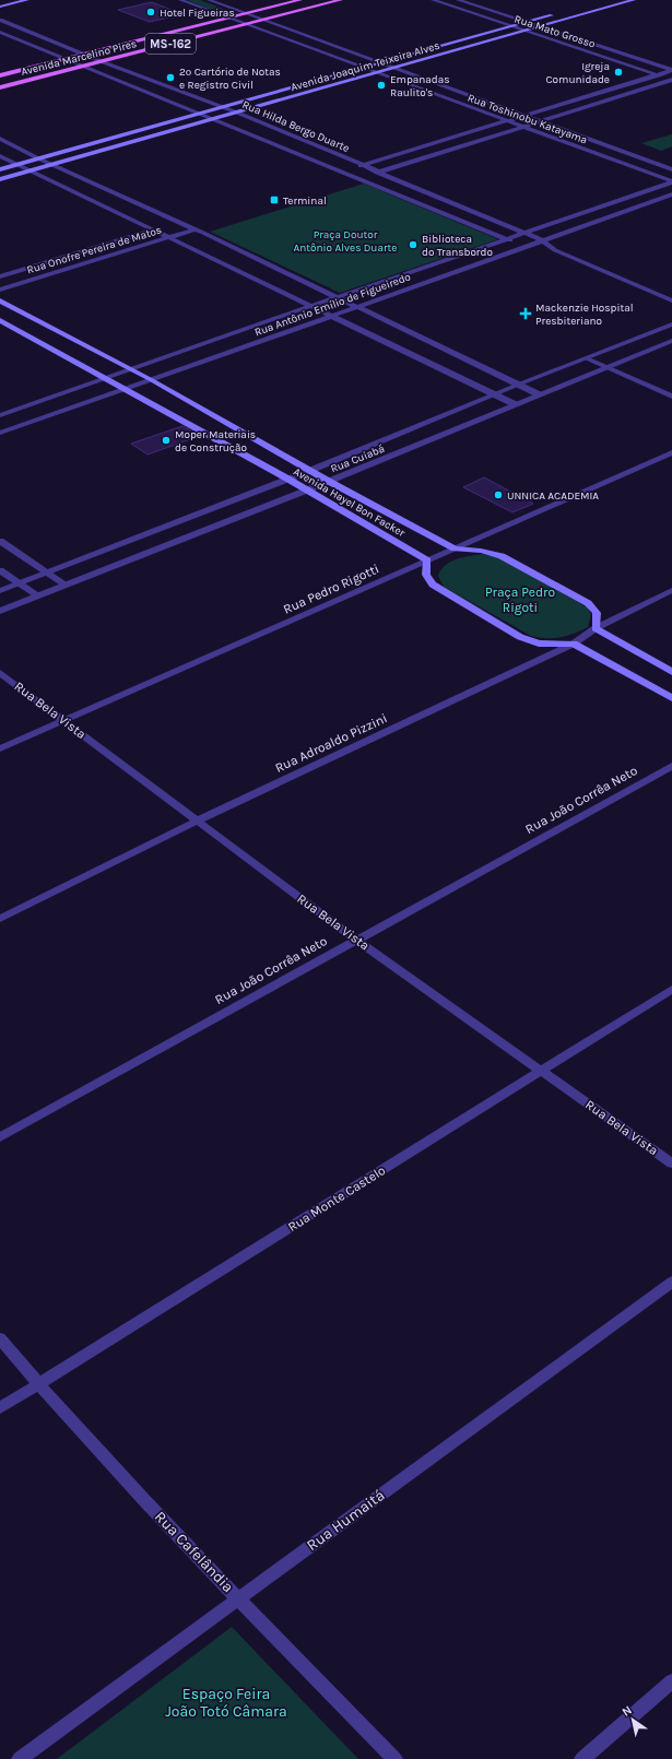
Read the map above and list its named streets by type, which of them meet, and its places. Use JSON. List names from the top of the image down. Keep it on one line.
{"streets":{"main road":["MS-162","Avenida Marcelino Pires","Avenida Joaquim Teixeira Alves","Avenida Hayel Bon Facker"],"street":["Rua Mato Grosso","Rua Toshinobu Katayama","Rua Hilda Bergo Duarte","Rua Onofre Pereira de Matos","Rua Antônio Emílio de Figueiredo","Rua Cuiabá","Rua Pedro Rigotti","Rua Bela Vista","Rua Adroaldo Pizzini","Rua João Corrêa Neto","Rua Monte Castelo","Rua Humaitá","Rua Cafelândia"]},"crossings":[["Rua Mato Grosso","Avenida Joaquim Teixeira Alves"],["Avenida Marcelino Pires","Rua Toshinobu Katayama"],["Avenida Marcelino Pires","Rua Hilda Bergo Duarte"],["Avenida Joaquim Teixeira Alves","Rua Toshinobu Katayama"],["Avenida Joaquim Teixeira Alves","Rua Hilda Bergo Duarte"],["Rua Toshinobu Katayama","Rua Antônio Emílio de Figueiredo"],["Rua Hilda Bergo Duarte","Rua Antônio Emílio de Figueiredo"],["Rua Antônio Emílio de Figueiredo","Avenida Hayel Bon Facker"],["Rua Cuiabá","Avenida Hayel Bon Facker"],["Avenida Hayel Bon Facker","Rua Pedro Rigotti"],["Avenida Hayel Bon Facker","Rua Adroaldo Pizzini"],["Rua Pedro Rigotti","Rua Bela Vista"],["Rua Bela Vista","Rua Adroaldo Pizzini"],["Rua Bela Vista","Rua João Corrêa Neto"],["Rua Bela Vista","Rua Monte Castelo"],["Rua Monte Castelo","Rua Cafelândia"],["Rua Humaitá","Rua Cafelândia"]],"parks":["Praça Doutor Antônio Alves Duarte","Praça Pedro Rigoti","Espaço Feira João Totó Câmara"],"places":{"other":["Hotel Figueiras","Igreja Comunidade","2º Cartório de Notas e Registro Civil","Empanadas Raulito's","Biblioteca do Transbordo","Moper Materiais de Construção","UNNICA ACADEMIA"],"transit":["Terminal"],"health":["Mackenzie Hospital Presbiteriano"]},"north":"top left"}
